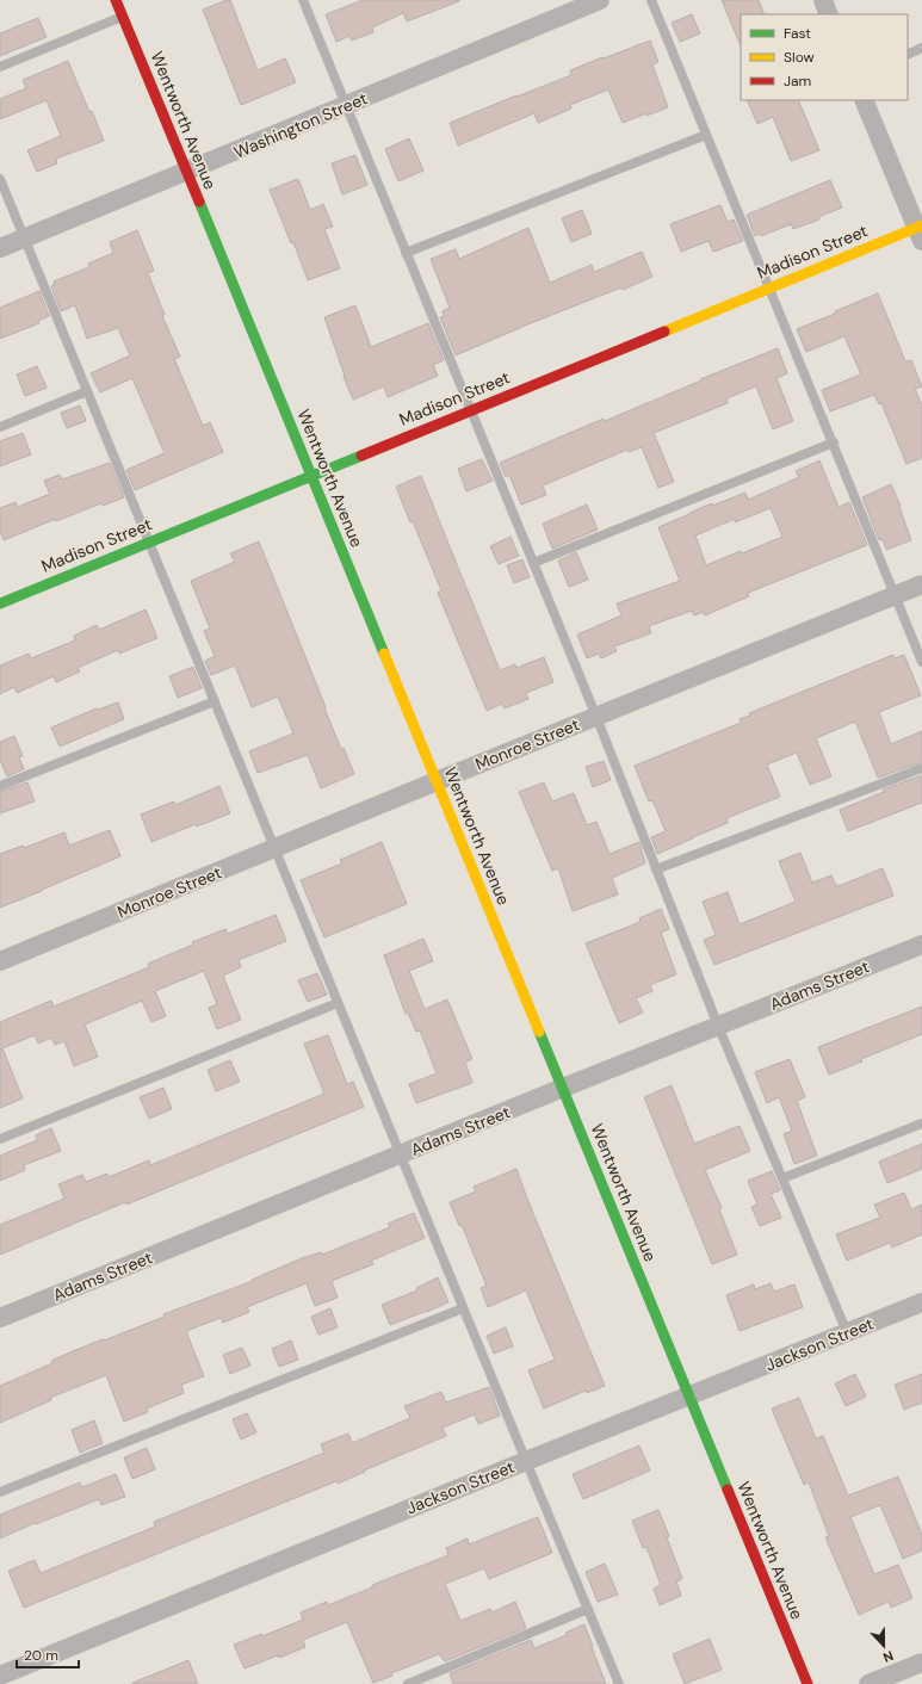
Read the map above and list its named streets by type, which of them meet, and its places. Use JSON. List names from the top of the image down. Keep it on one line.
{"streets":{"street":["Wentworth Avenue","Washington Street","Madison Street","Monroe Street","Adams Street","Jackson Street"]},"crossings":[["Wentworth Avenue","Washington Street"],["Wentworth Avenue","Madison Street"],["Wentworth Avenue","Monroe Street"],["Wentworth Avenue","Adams Street"],["Wentworth Avenue","Jackson Street"]],"legend":["Fast","Slow","Jam"],"scale_bar":"20 m","north":"bottom"}
